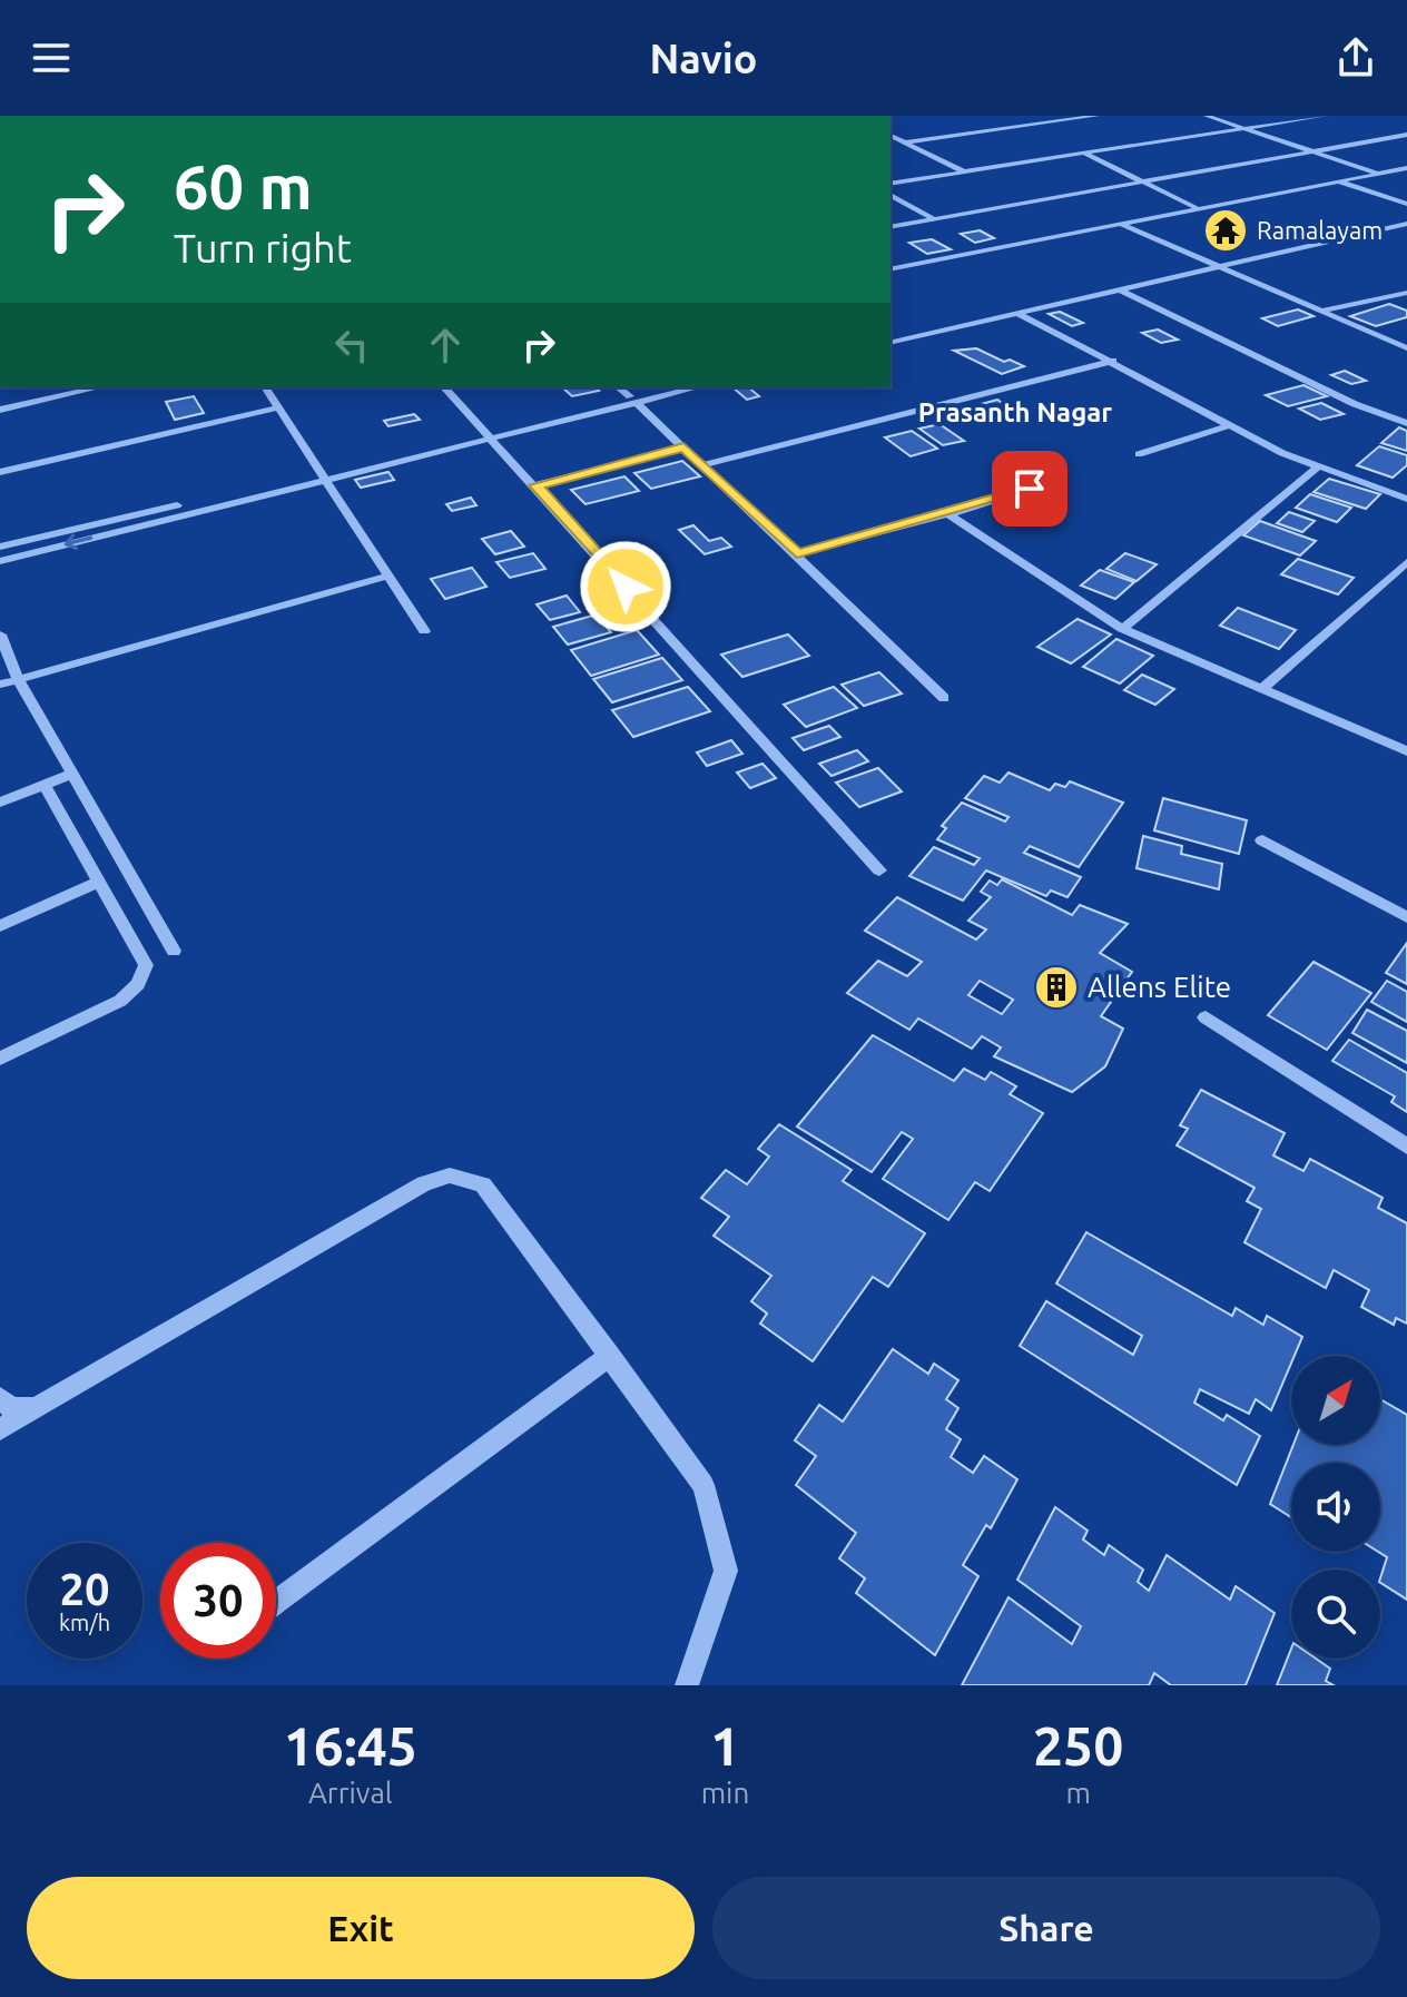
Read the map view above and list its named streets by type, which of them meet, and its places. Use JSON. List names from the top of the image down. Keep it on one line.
{"districts":["Prasanth Nagar"],"places":{"temple":["Ramalayam"],"building":["Allens Elite"]},"north":"top right","page":{"header":"Navio","turn":["60 m","Turn right"],"speed":"20 km/h","limit":"30","eta":["16:45","Arrival","1","min","250","m"],"buttons":["Exit","Share"]}}
